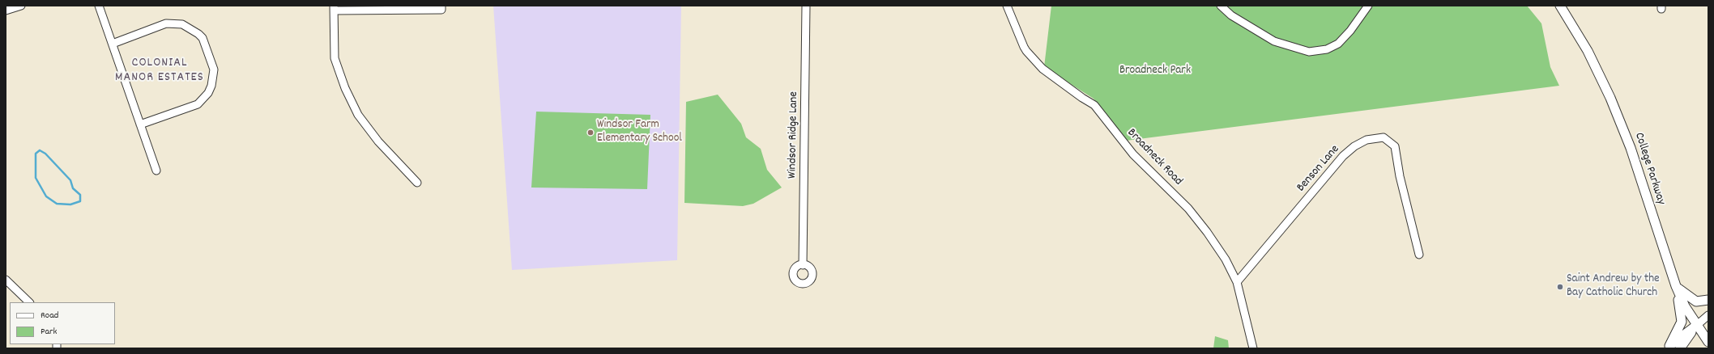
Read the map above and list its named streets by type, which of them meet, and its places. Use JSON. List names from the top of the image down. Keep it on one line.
{"streets":{"main road":["College Parkway"],"street":["Windsor Ridge Lane","Broadneck Road","Benson Lane"]},"crossings":[["Broadneck Road","Benson Lane"]],"districts":["COLONIAL MANOR ESTATES"],"parks":["Broadneck Park"],"places":["Windsor Farm Elementary School","Saint Andrew by the Bay Catholic Church"],"legend":["Road","Park"]}
